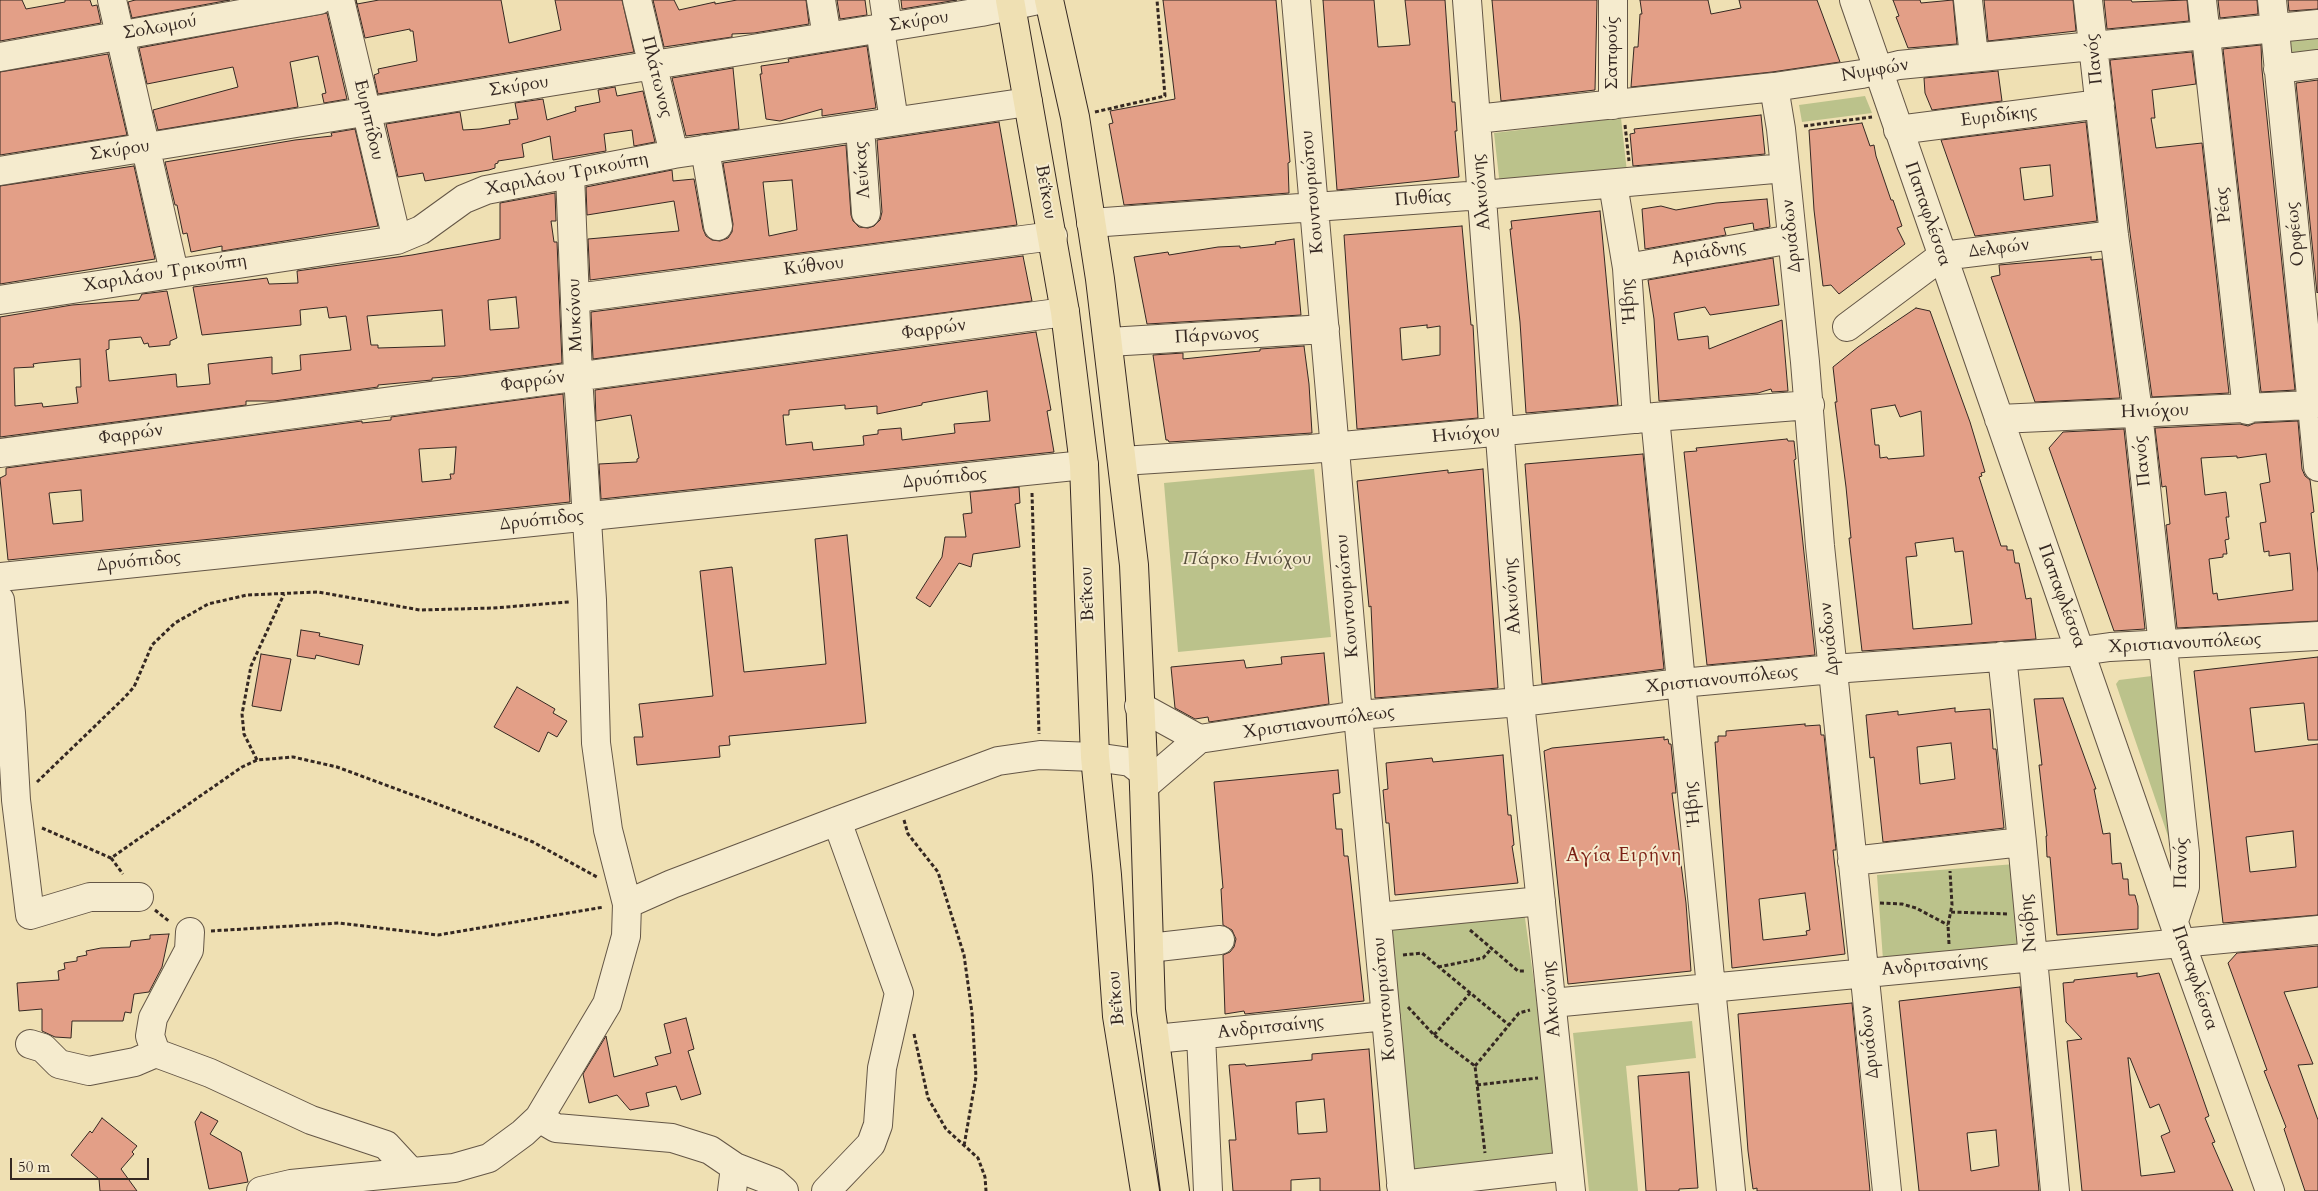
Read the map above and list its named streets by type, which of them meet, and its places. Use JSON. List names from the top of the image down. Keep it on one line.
{"streets":{"main road":["Βεΐκου"],"street":["Σκύρου","Σολωμού","Σαπφούς","Πανός","Νυμφών","Πλάτωνος","Ευριδίκης","Ευριπίδου","Λεύκας","Χαριλάου Τρικούπη","Κουντουριώτου","Αλκυόνης","Πυθίας","Ρέας","Παπαφλέσσα","Ορφέως","Δρυάδων","Δελφών","Αριάδνης","Κύθνου","Ήβης","Μυκόνου","Φαρρών","Πάρνωνος","Ηνιόχου","Δρυόπιδος","Χριστιανουπόλεως","Νιόβης","Ανδριτσαίνης"]},"crossings":[["Σκύρου","Πλάτωνος"],["Σκύρου","Ευριπίδου"],["Σκύρου","Βεΐκου"],["Σαπφούς","Νυμφών"],["Πανός","Νυμφών"],["Πανός","Ευριδίκης"],["Πανός","Παπαφλέσσα"],["Πανός","Δελφών"],["Πανός","Ηνιόχου"],["Πανός","Χριστιανουπόλεως"],["Πανός","Ανδριτσαίνης"],["Νυμφών","Αλκυόνης"],["Νυμφών","Ρέας"],["Νυμφών","Παπαφλέσσα"],["Νυμφών","Ορφέως"],["Νυμφών","Δρυάδων"],["Πλάτωνος","Χαριλάου Τρικούπη"],["Ευριδίκης","Παπαφλέσσα"],["Ευριπίδου","Χαριλάου Τρικούπη"],["Λεύκας","Χαριλάου Τρικούπη"],["Χαριλάου Τρικούπη","Βεΐκου"],["Χαριλάου Τρικούπη","Μυκόνου"],["Βεΐκου","Πυθίας"],["Βεΐκου","Κύθνου"],["Βεΐκου","Φαρρών"],["Βεΐκου","Πάρνωνος"],["Βεΐκου","Ηνιόχου"],["Βεΐκου","Δρυόπιδος"],["Βεΐκου","Ανδριτσαίνης"],["Κουντουριώτου","Πυθίας"],["Κουντουριώτου","Πάρνωνος"],["Κουντουριώτου","Ηνιόχου"],["Κουντουριώτου","Χριστιανουπόλεως"],["Κουντουριώτου","Ανδριτσαίνης"],["Αλκυόνης","Πυθίας"],["Αλκυόνης","Ηνιόχου"],["Αλκυόνης","Χριστιανουπόλεως"],["Αλκυόνης","Ανδριτσαίνης"],["Πυθίας","Δρυάδων"],["Πυθίας","Ήβης"],["Ρέας","Ηνιόχου"],["Παπαφλέσσα","Δελφών"],["Παπαφλέσσα","Ηνιόχου"],["Παπαφλέσσα","Χριστιανουπόλεως"],["Παπαφλέσσα","Ανδριτσαίνης"],["Ορφέως","Ηνιόχου"],["Δρυάδων","Αριάδνης"],["Δρυάδων","Ηνιόχου"],["Δρυάδων","Χριστιανουπόλεως"],["Δρυάδων","Ανδριτσαίνης"],["Αριάδνης","Ήβης"],["Κύθνου","Μυκόνου"],["Ήβης","Ηνιόχου"],["Ήβης","Χριστιανουπόλεως"],["Ήβης","Ανδριτσαίνης"],["Μυκόνου","Φαρρών"],["Μυκόνου","Δρυόπιδος"],["Χριστιανουπόλεως","Νιόβης"],["Νιόβης","Ανδριτσαίνης"]],"districts":["Αγία Ειρήνη"],"parks":["Πάρκο Ηνιόχου"],"scale_bar":"50 m"}
